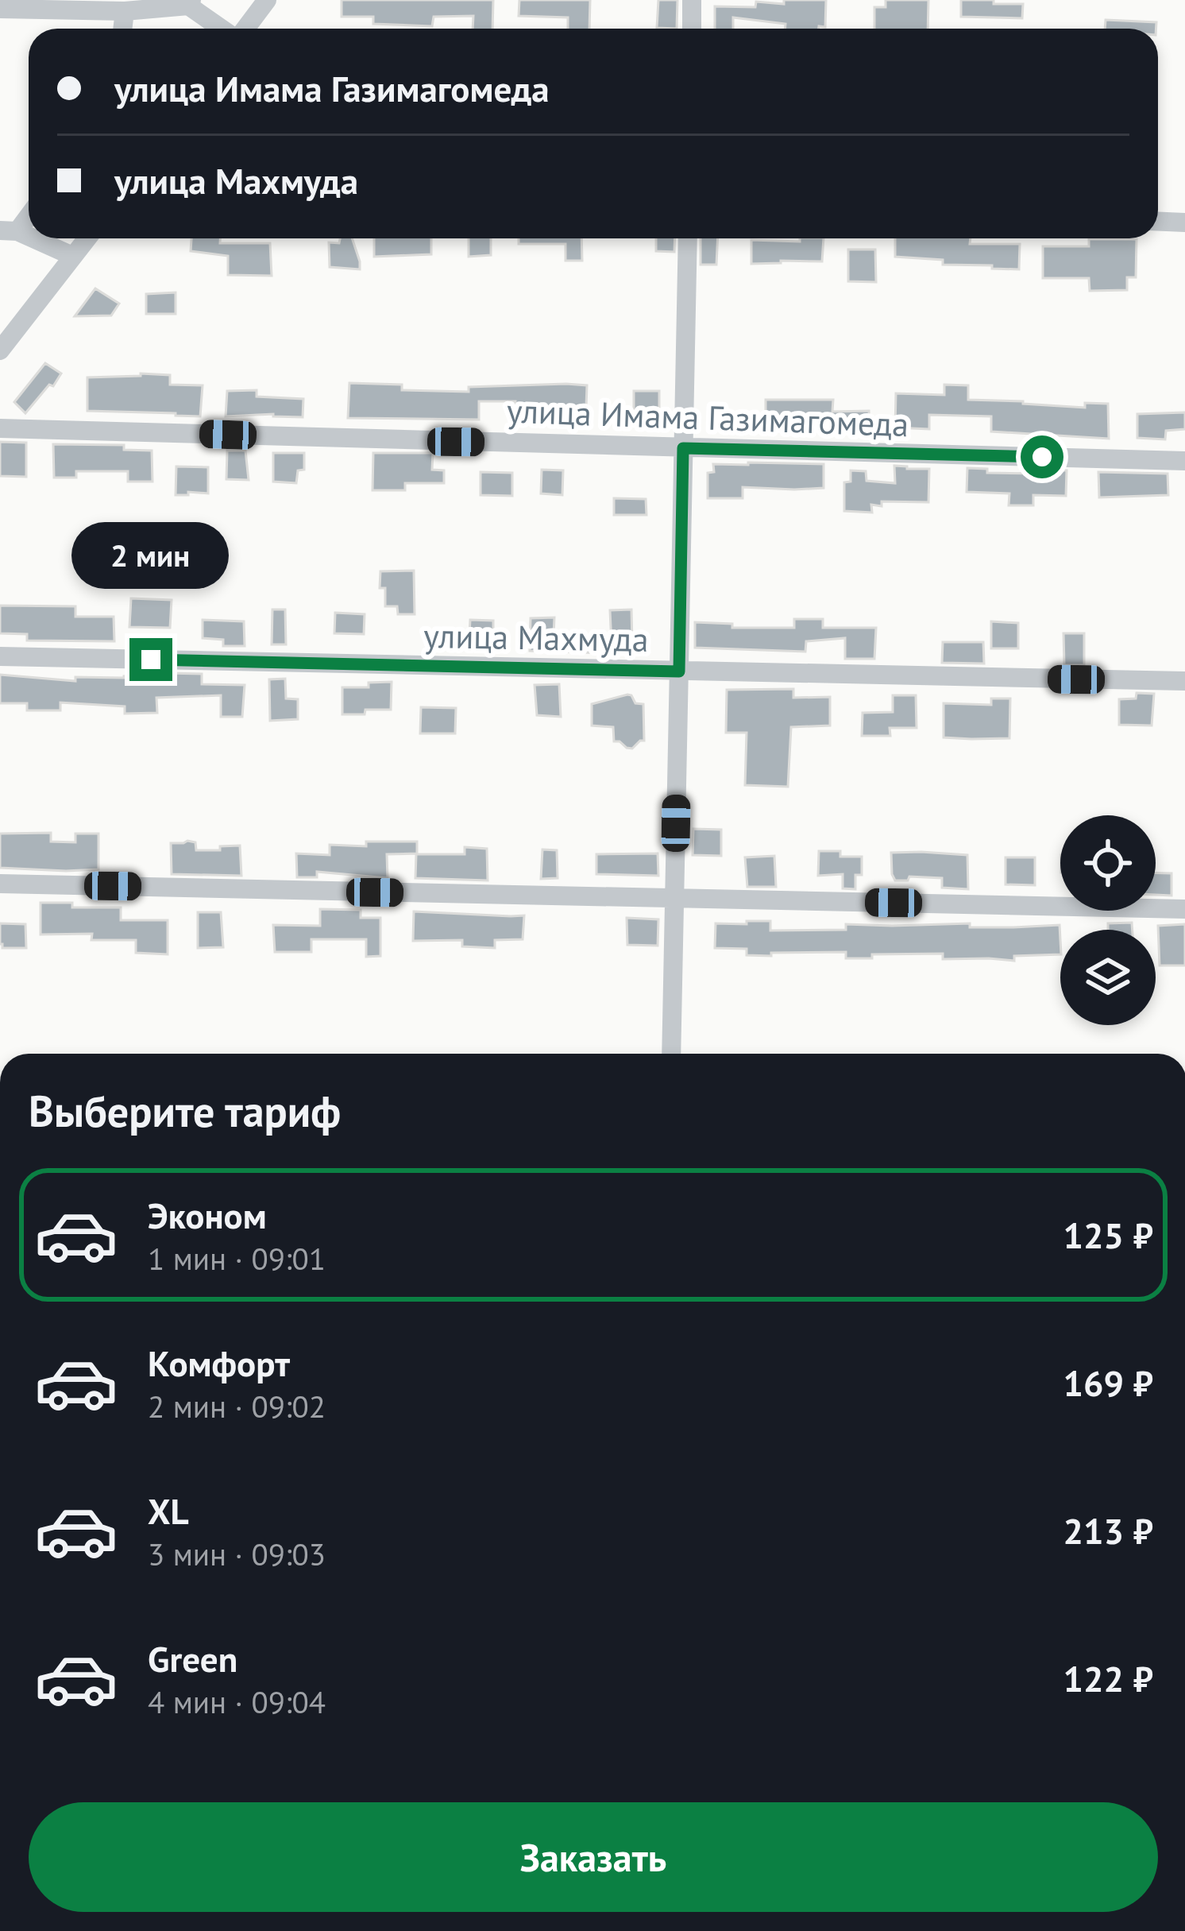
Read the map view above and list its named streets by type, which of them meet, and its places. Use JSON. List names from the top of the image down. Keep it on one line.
{"streets":{"street":["улица Имама Газимагомеда","улица Махмуда"]},"page":{"banner":["улица Имама Газимагомеда","улица Махмуда"],"bubble":"2 мин","heading":"Выберите тариф","list":[{"name":"Эконом","note":"1 мин · 09:01","value":"125 ₽"},{"name":"Комфорт","note":"2 мин · 09:02","value":"169 ₽"},{"name":"XL","note":"3 мин · 09:03","value":"213 ₽"},{"name":"Green","note":"4 мин · 09:04","value":"122 ₽"}],"buttons":"Заказать"}}
